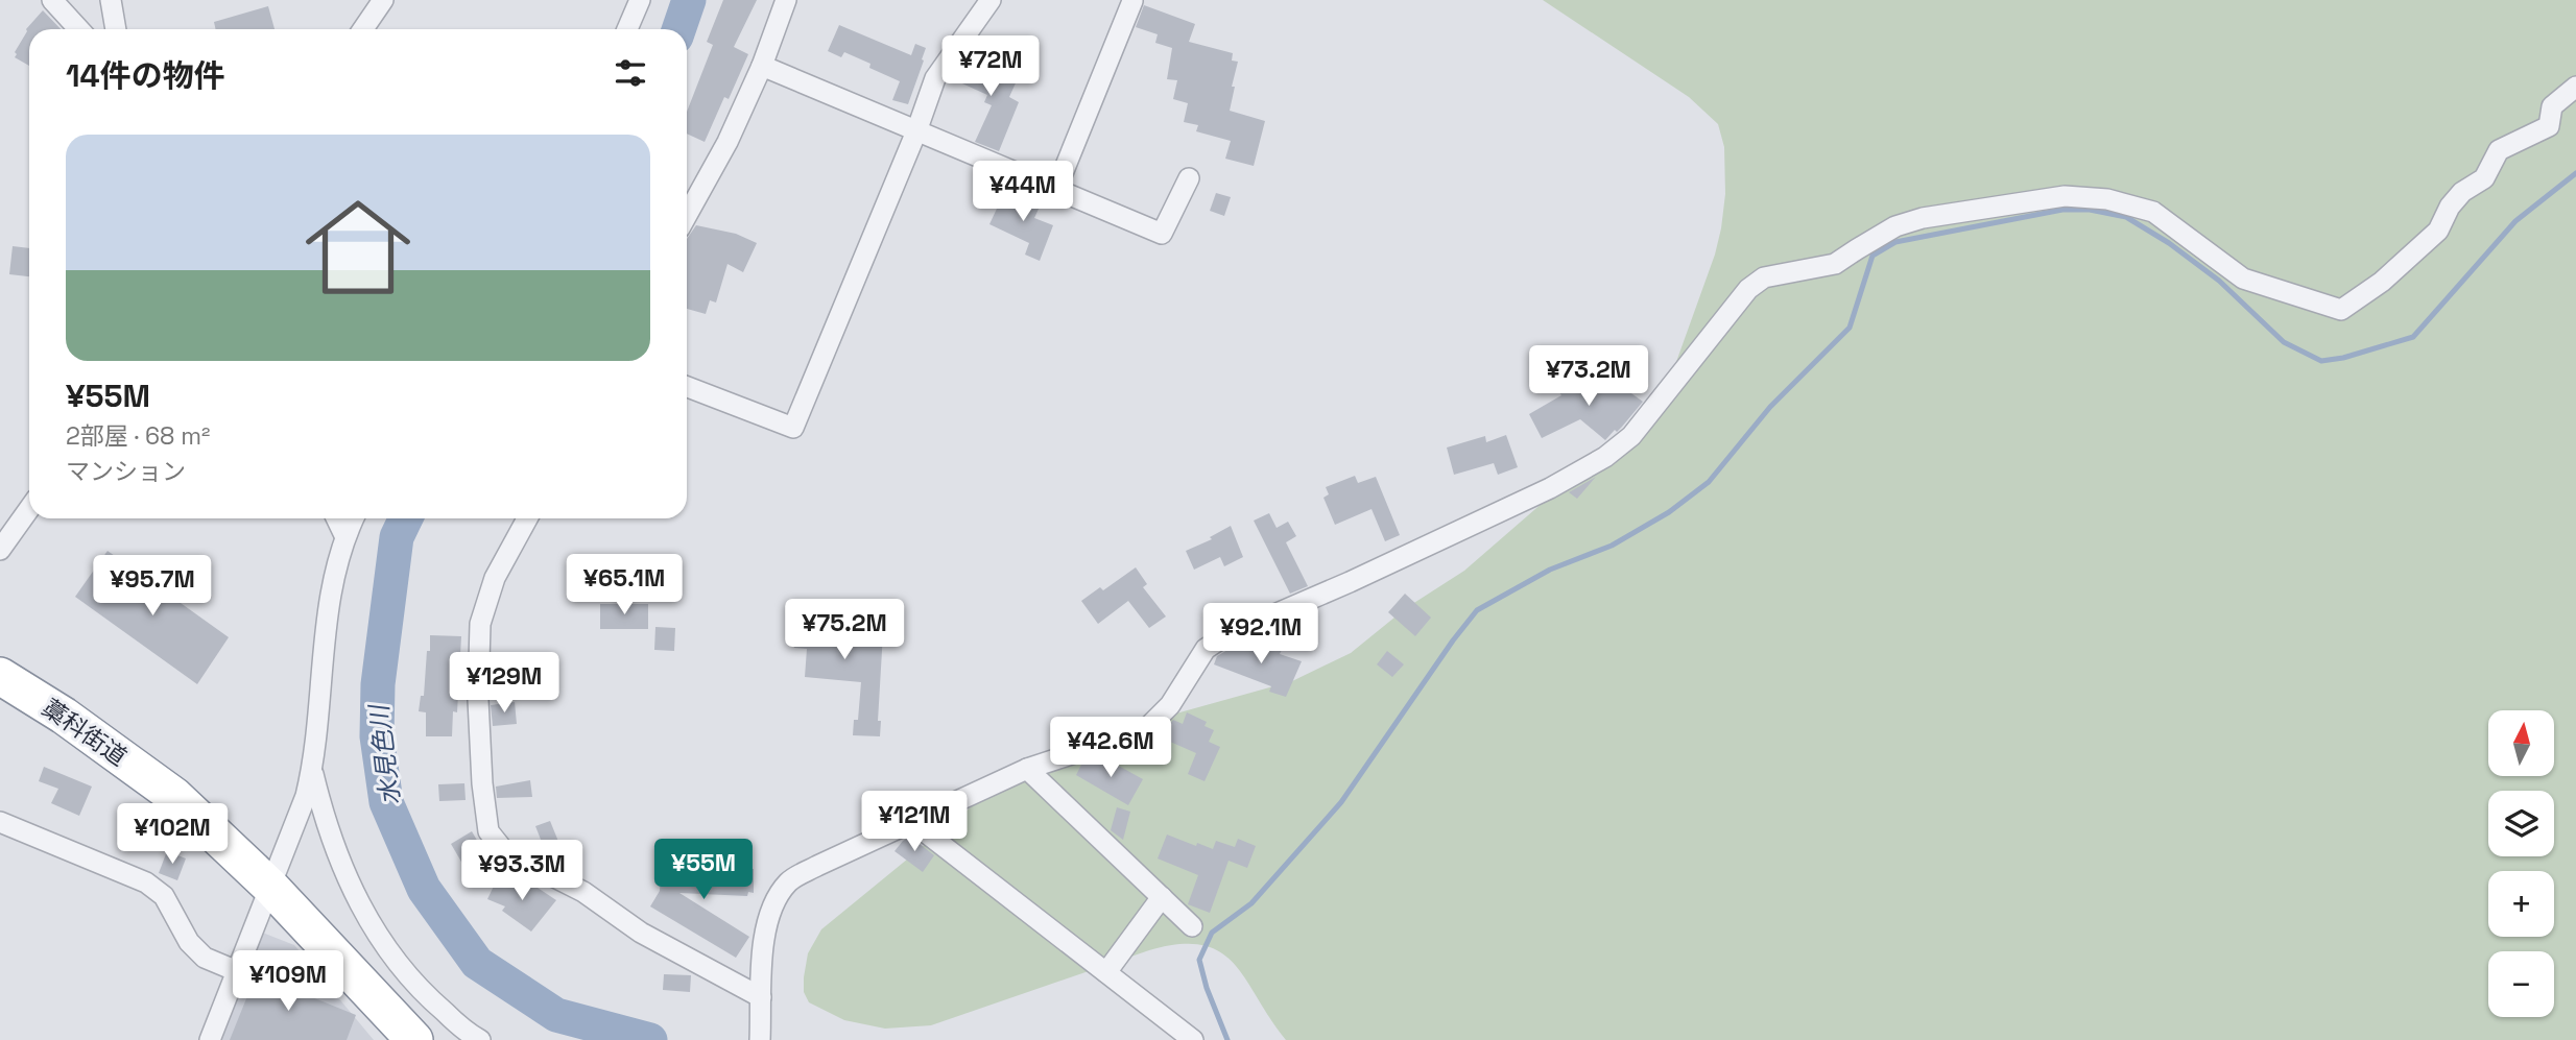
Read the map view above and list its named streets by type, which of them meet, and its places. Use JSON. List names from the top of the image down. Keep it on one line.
{"streets":{"highway":["藁科街道"]},"water":["水見色川"],"north":"top","page":{"heading":"14件の物件","price":["¥72M","¥44M","¥73.2M","¥65.1M","¥95.7M","¥75.2M","¥92.1M","¥129M","¥42.6M","¥121M","¥102M","¥55M","¥93.3M","¥109M"],"list":[{"name":"¥55M","note":"2部屋 · 68 m² · マンション"}],"map_buttons":["+","−"]}}
